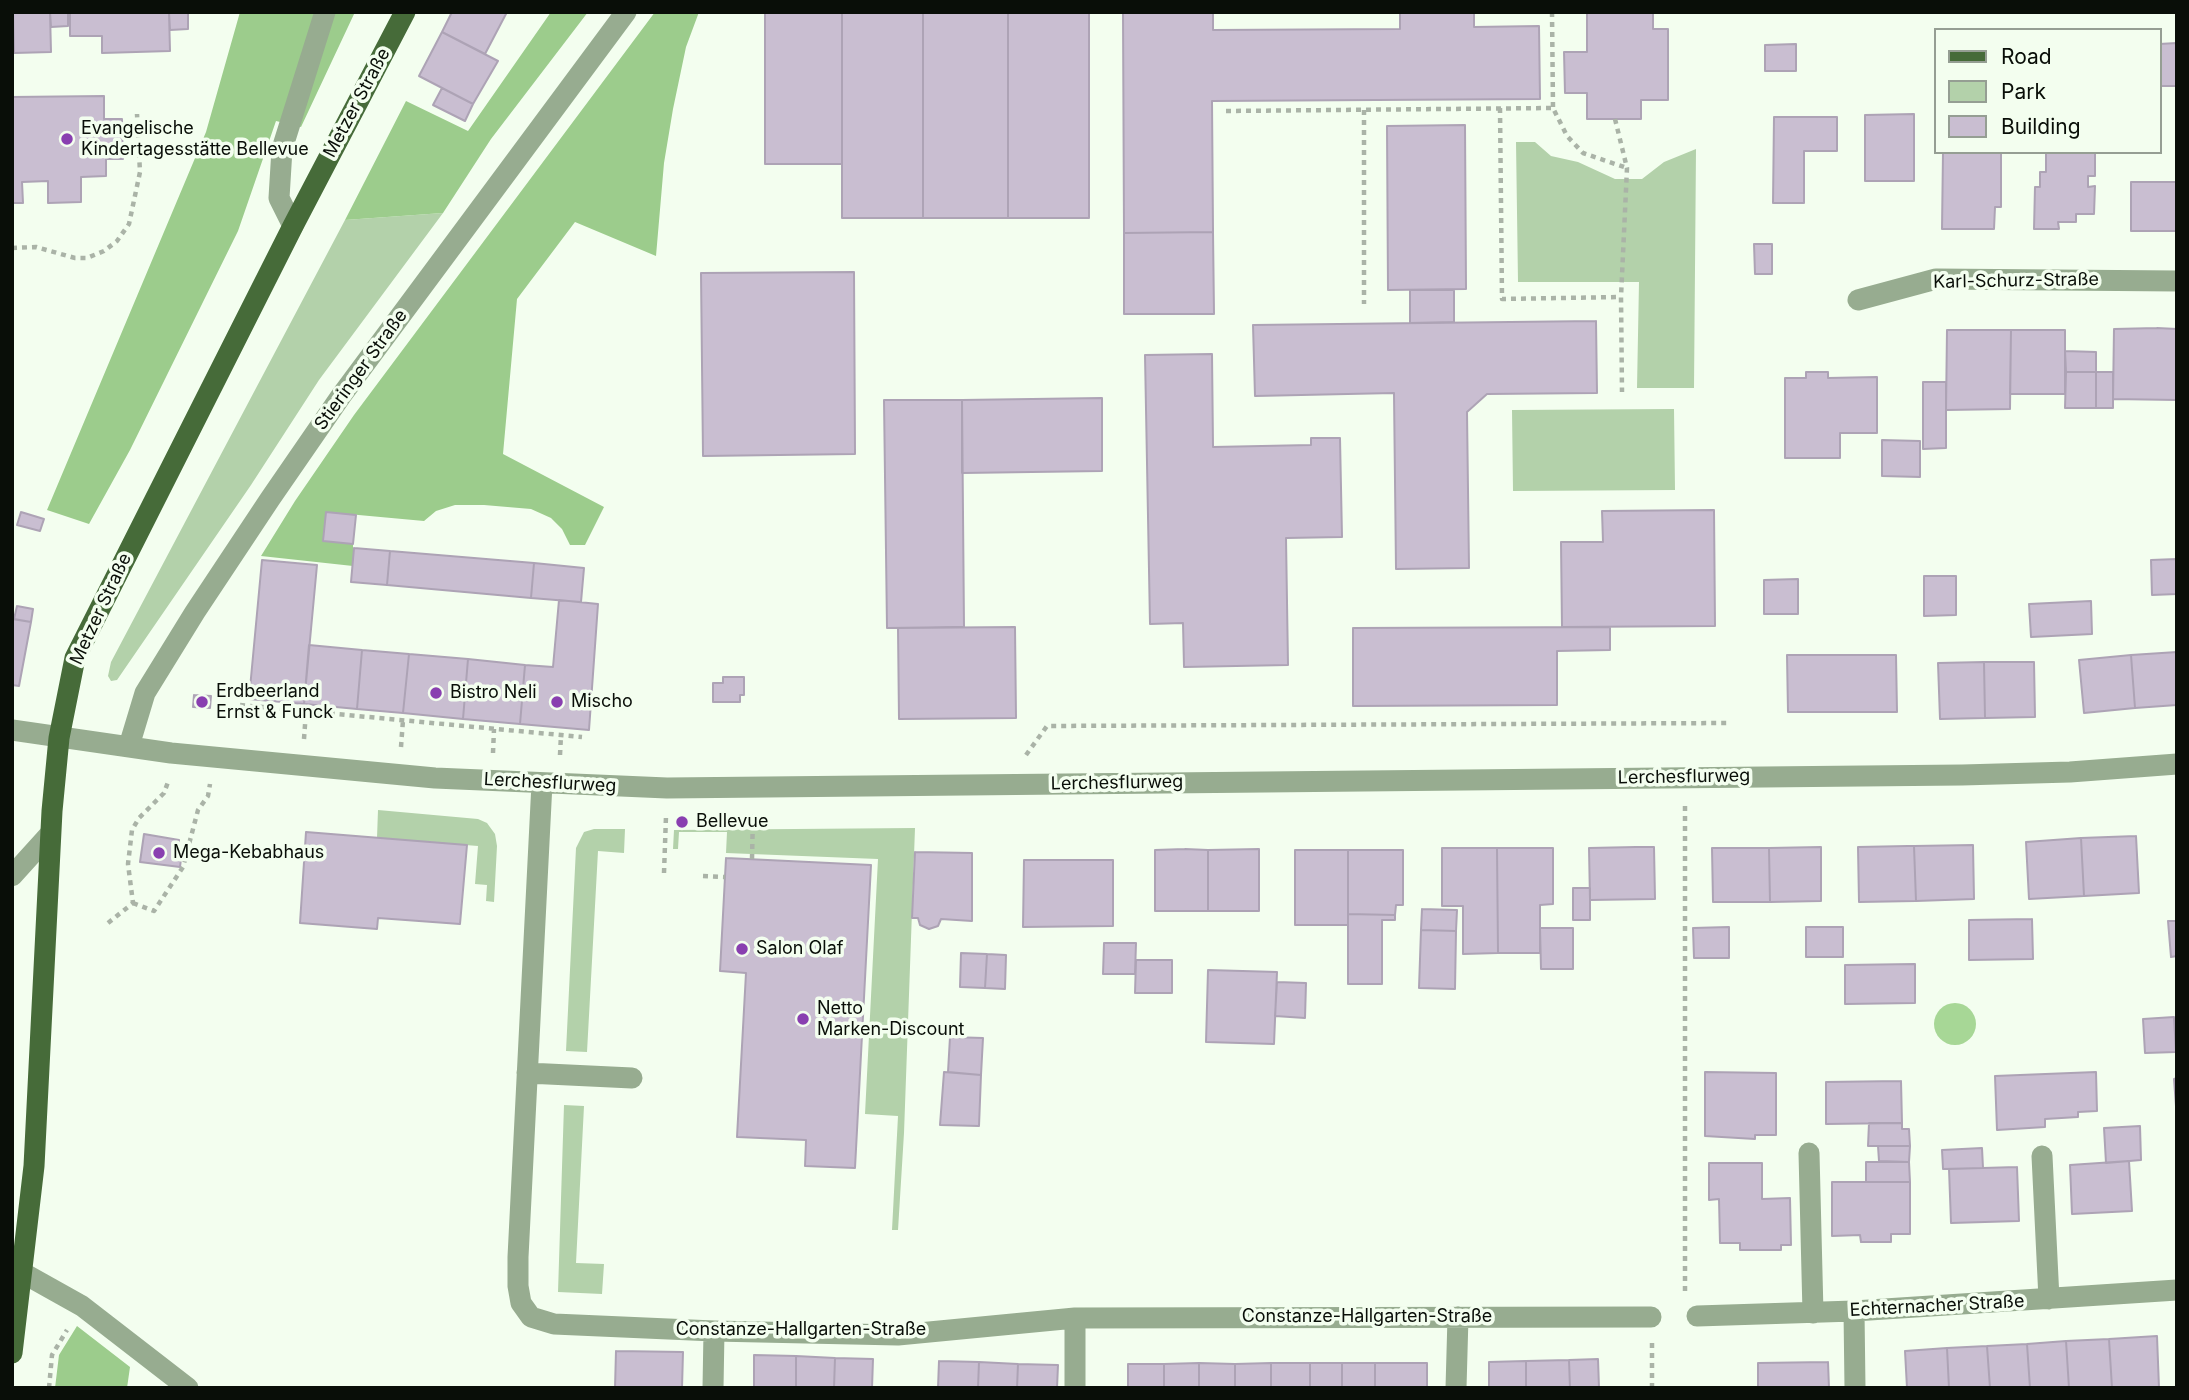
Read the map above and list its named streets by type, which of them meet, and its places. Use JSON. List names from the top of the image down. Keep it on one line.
{"streets":{"main road":["Metzer Straße"],"street":["Karl-Schurz-Straße","Stieringer Straße","Lerchesflurweg","Echternacher Straße","Constanze-Hallgarten-Straße"]},"crossings":[["Metzer Straße","Lerchesflurweg"],["Stieringer Straße","Lerchesflurweg"],["Lerchesflurweg","Constanze-Hallgarten-Straße"]],"places":["Evangelische Kindertagesstätte Bellevue","Bistro Neli","Erdbeerland Ernst & Funck","Mischo","Bellevue","Mega-Kebabhaus","Salon Olaf","Netto Marken-Discount"],"legend":["Road","Park","Building"]}
